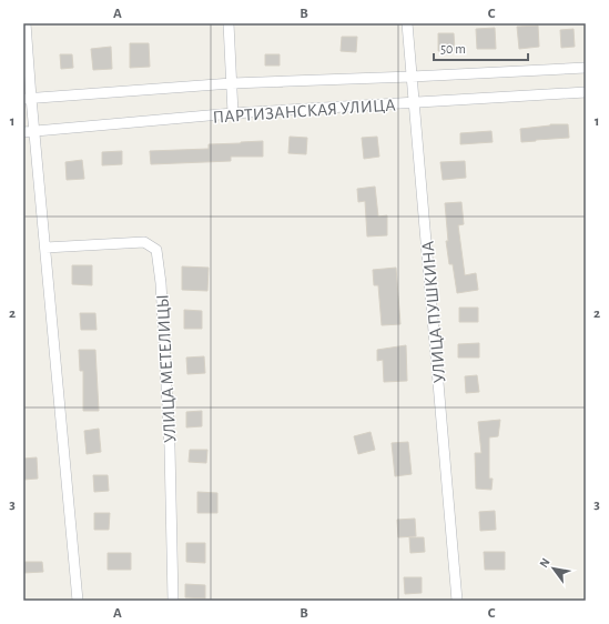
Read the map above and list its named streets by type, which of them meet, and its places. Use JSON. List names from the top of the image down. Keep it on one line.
{"streets":{"street":["ПАРТИЗАНСКАЯ УЛИЦА","УЛИЦА ПУШКИНА","УЛИЦА МЕТЕЛИЦЫ"]},"crossings":[["ПАРТИЗАНСКАЯ УЛИЦА","УЛИЦА ПУШКИНА"]],"scale_bar":"50 m","north":"top left","grid":{"columns":["A","B","C"],"rows":["1","2","3"]}}
